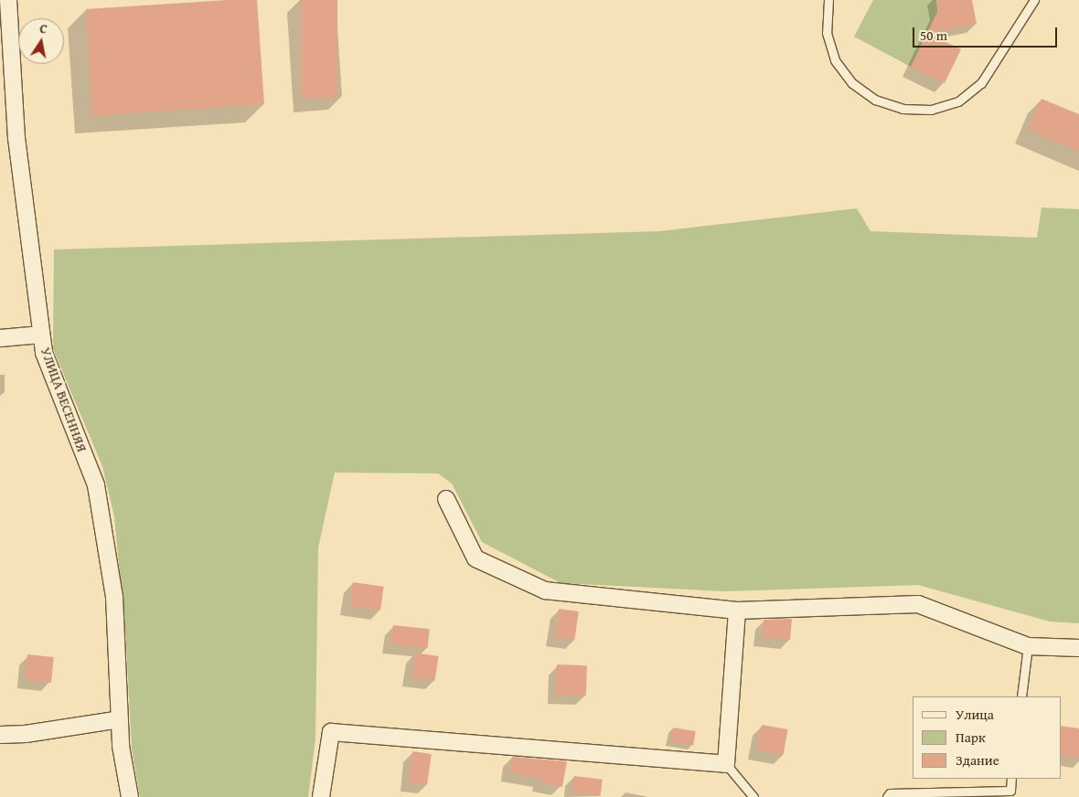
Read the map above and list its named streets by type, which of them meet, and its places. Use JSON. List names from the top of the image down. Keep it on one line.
{"streets":{"street":["УЛИЦА ВЕСЕННЯЯ"]},"legend":["Улица","Парк","Здание"],"scale_bar":"50 m","north":"top"}
